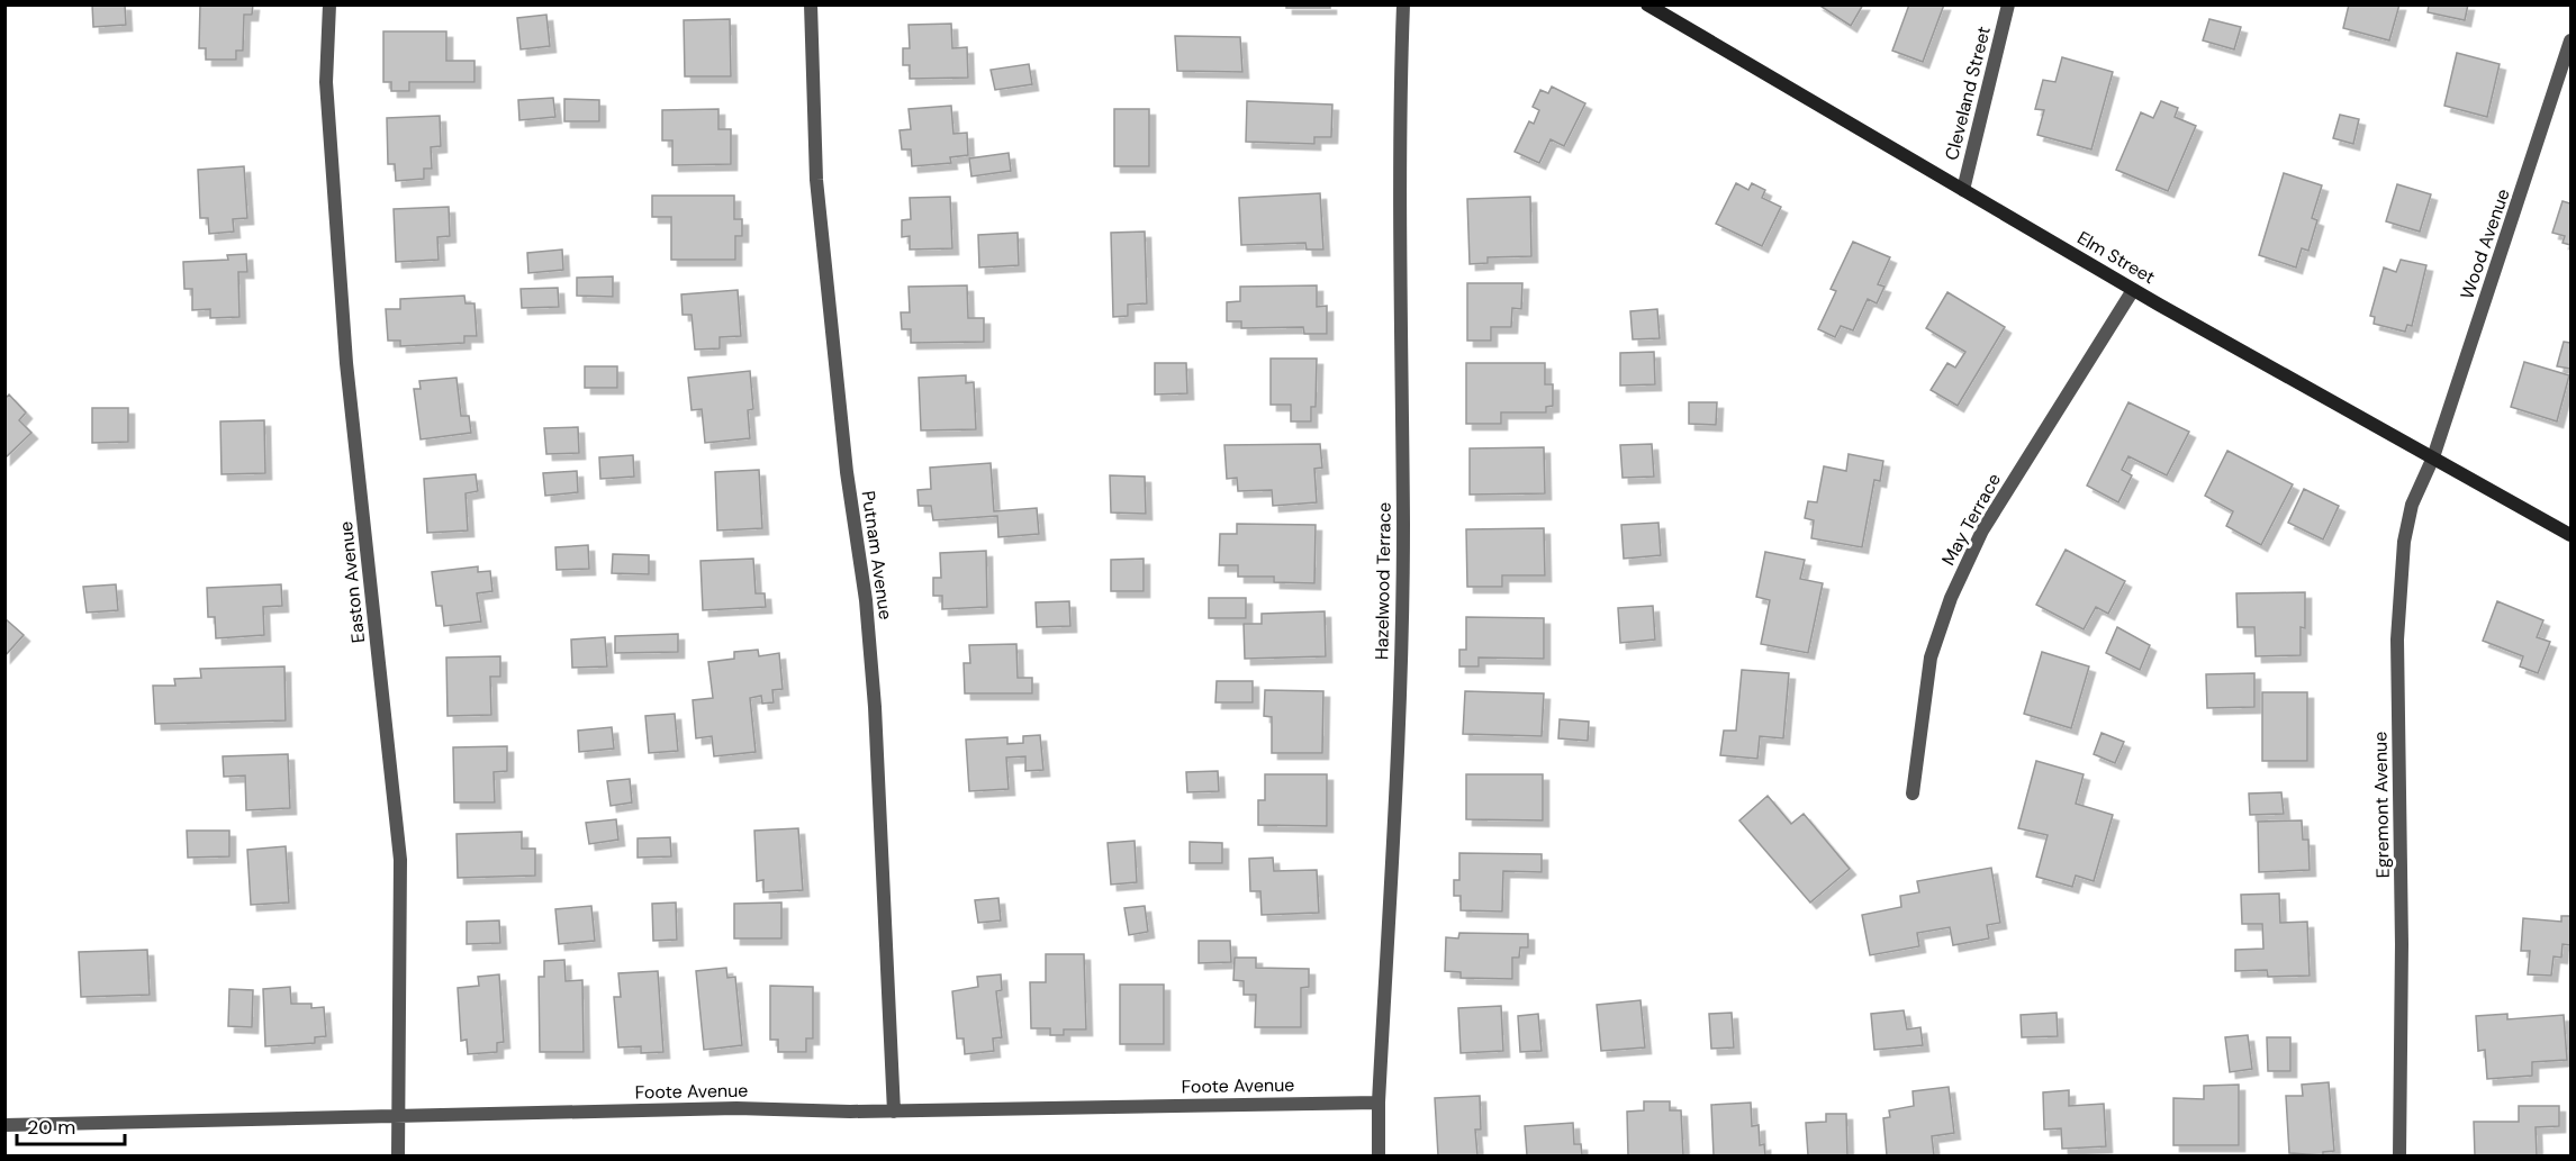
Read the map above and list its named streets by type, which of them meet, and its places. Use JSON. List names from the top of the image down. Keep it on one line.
{"streets":{"street":["Cleveland Street","Wood Avenue","Elm Street","May Terrace","Putnam Avenue","Hazelwood Terrace","Easton Avenue","Egremont Avenue","Foote Avenue"]},"crossings":[["Cleveland Street","Elm Street"],["Wood Avenue","Elm Street"],["Wood Avenue","Egremont Avenue"],["Elm Street","May Terrace"],["Elm Street","Egremont Avenue"],["Putnam Avenue","Foote Avenue"],["Hazelwood Terrace","Foote Avenue"],["Easton Avenue","Foote Avenue"]],"scale_bar":"20 m"}
